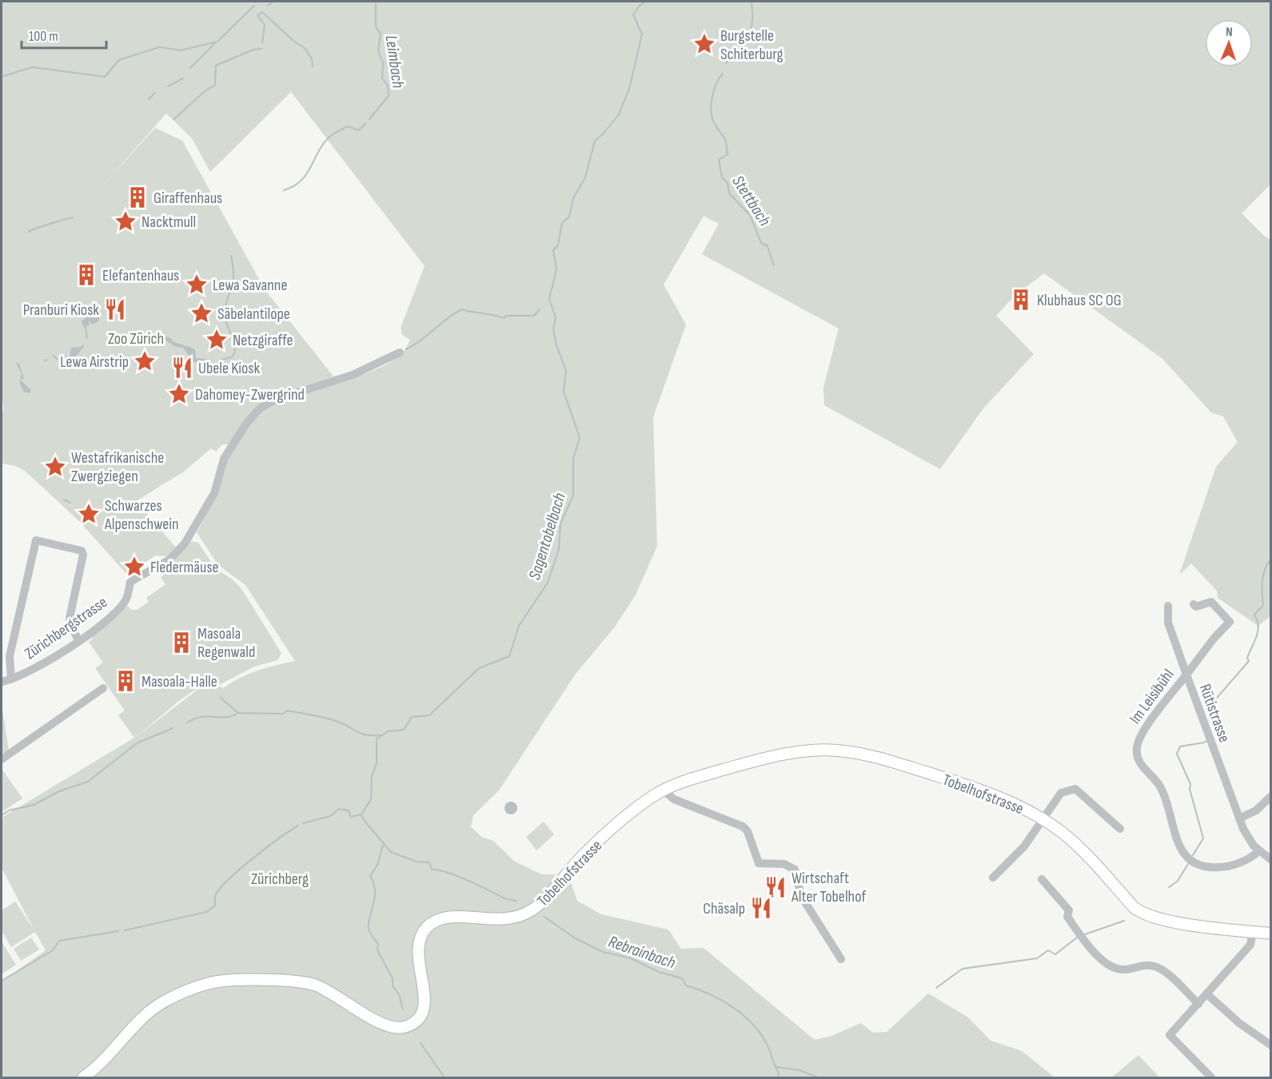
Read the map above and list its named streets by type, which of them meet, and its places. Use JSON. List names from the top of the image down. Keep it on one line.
{"streets":{"main road":["Tobelhofstrasse"],"street":["Zürichbergstrasse","Im Leisibühl","Rütistrasse"]},"crossings":[["Im Leisibühl","Rütistrasse"]],"water":["Leimbach","Stettbach","Sagentobelbach","Rebrainbach"],"parks":["Zoo Zürich","Zürichberg"],"places":{"place":["Burgstelle Schiterburg","Nacktmull","Lewa Savanne","Säbelantilope","Netzgiraffe","Lewa Airstrip","Dahomey-Zwergrind","Westafrikanische Zwergziegen","Schwarzes Alpenschwein","Fledermäuse"],"building":["Giraffenhaus","Elefantenhaus","Klubhaus SC OG","Masoala Regenwald","Masoala-Halle"],"restaurant":["Pranburi Kiosk","Ubele Kiosk","Wirtschaft Alter Tobelhof","Chäsalp"]},"scale_bar":"100 m","north":"top"}
